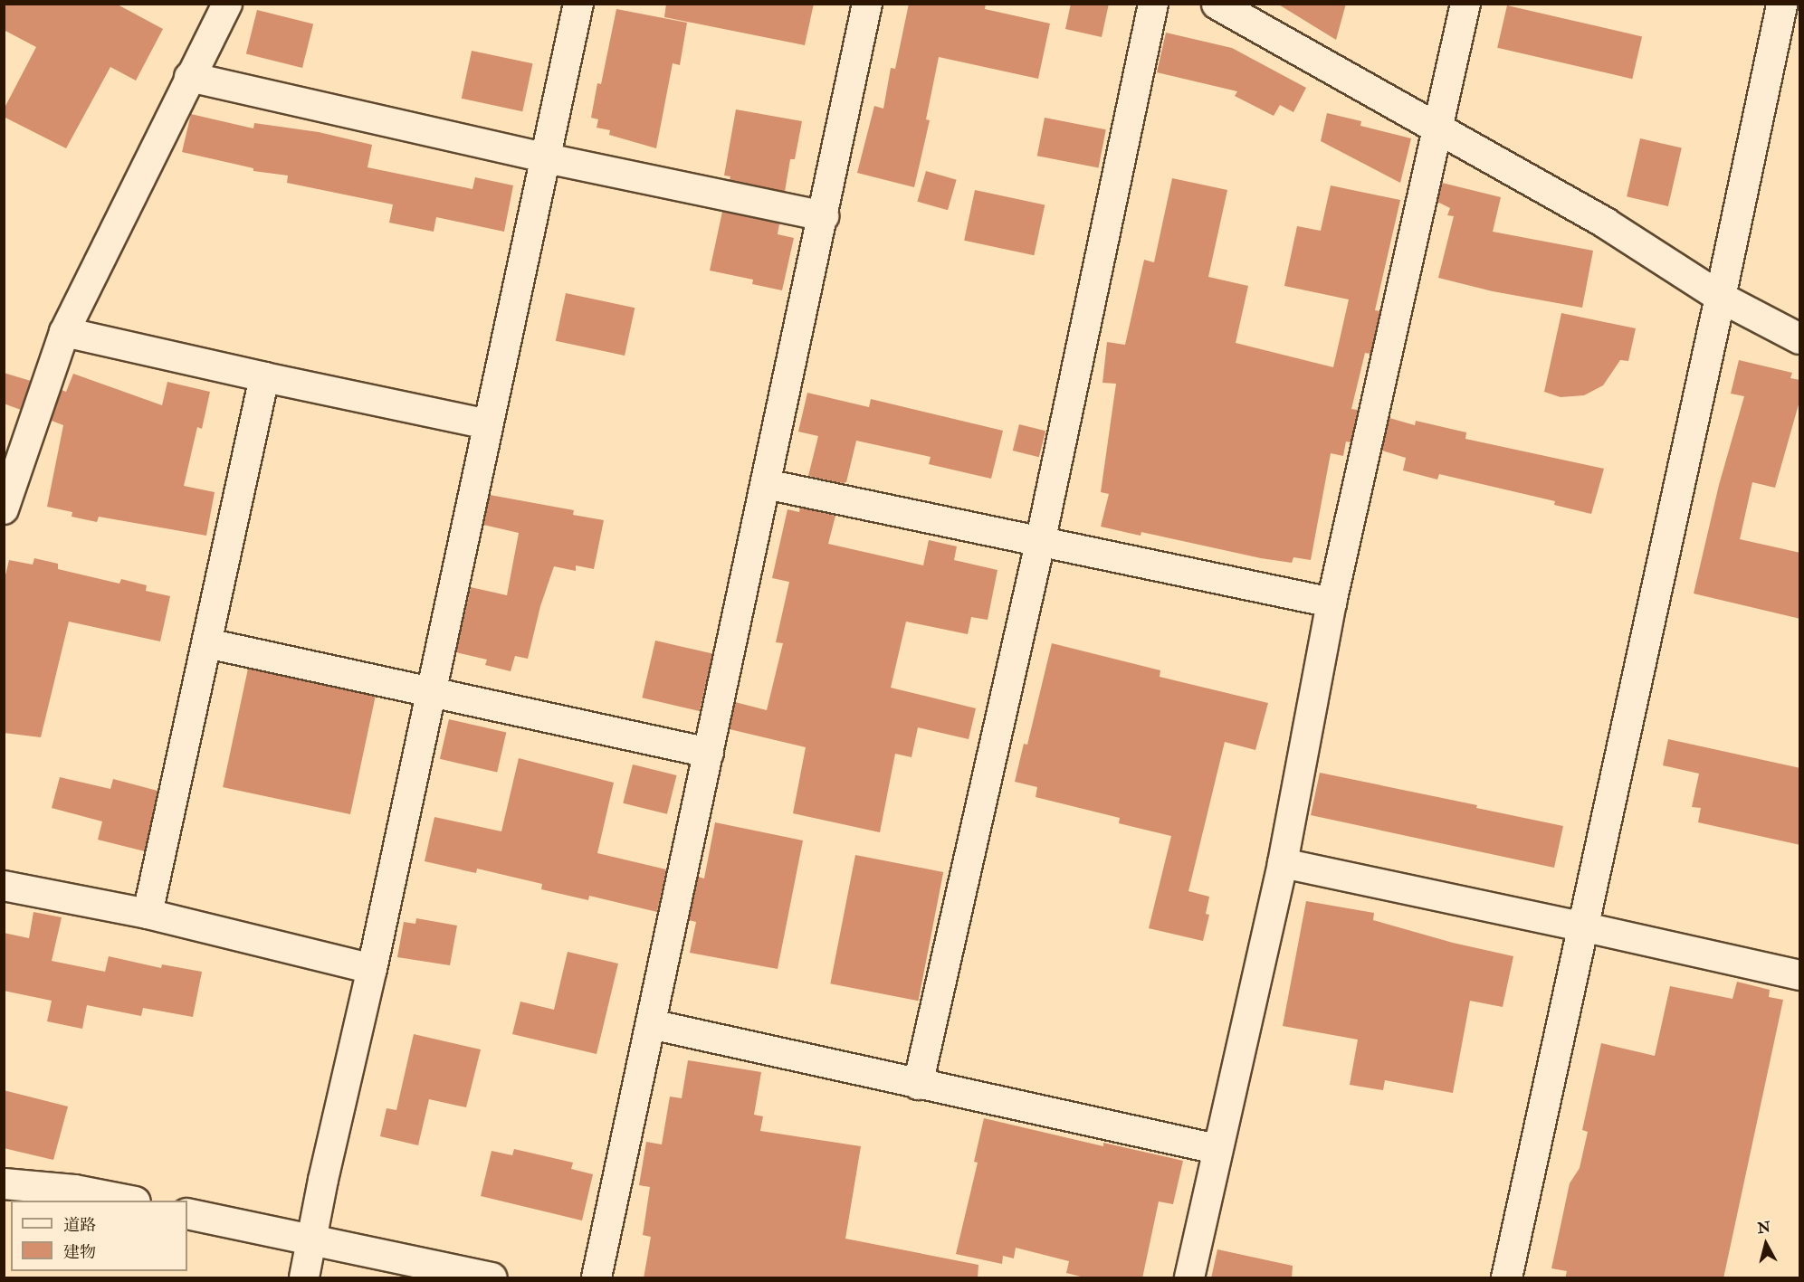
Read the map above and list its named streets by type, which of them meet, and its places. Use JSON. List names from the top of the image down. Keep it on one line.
{"legend":["道路","建物"],"north":"top"}
